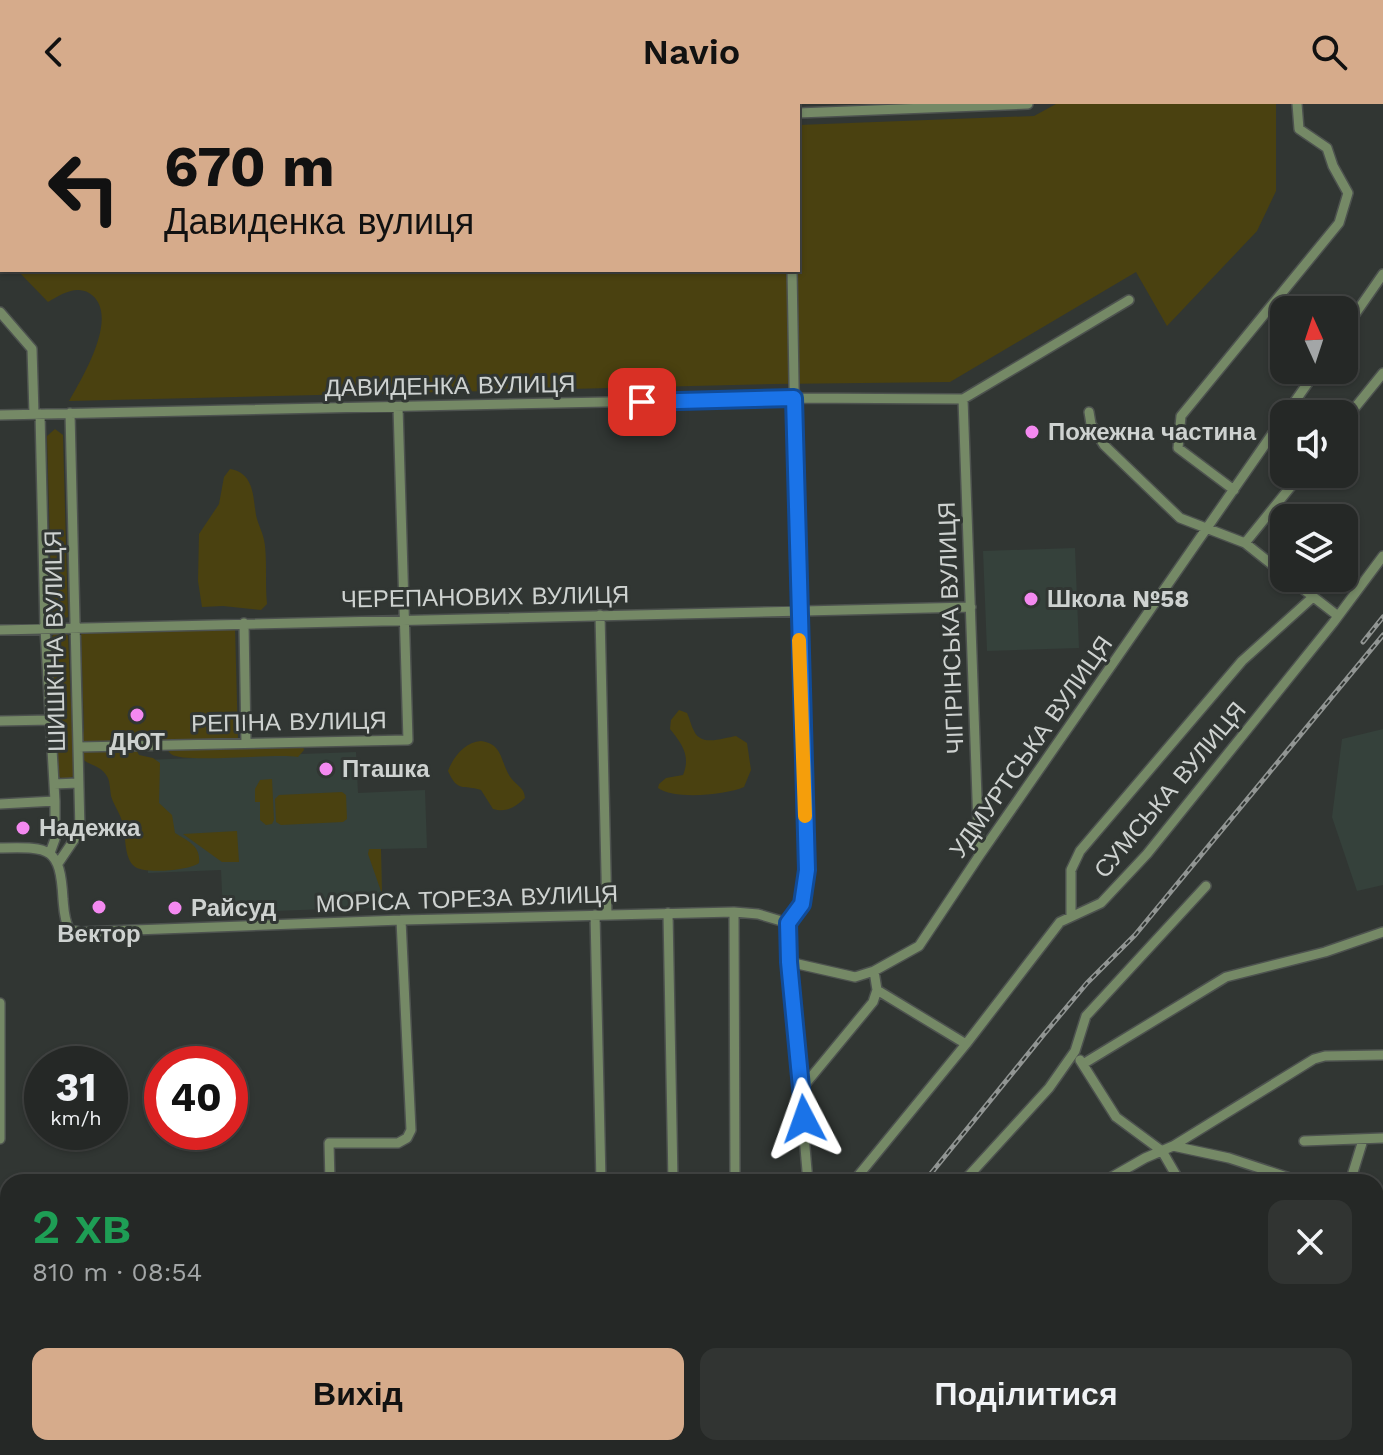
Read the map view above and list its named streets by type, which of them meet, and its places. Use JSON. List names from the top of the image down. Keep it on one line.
{"streets":{"street":["ДАВИДЕНКА ВУЛИЦЯ","ЧЕРЕПАНОВИХ ВУЛИЦЯ","ЧIГIРIНСЬКА ВУЛИЦЯ","ШИШКIНА ВУЛИЦЯ","РЕПIНА ВУЛИЦЯ","УДМУРТСЬКА ВУЛИЦЯ","СУМСЬКА ВУЛИЦЯ","МОРІСА ТОРЕЗА ВУЛИЦЯ"]},"crossings":[["ДАВИДЕНКА ВУЛИЦЯ","ЧIГIРIНСЬКА ВУЛИЦЯ"],["ДАВИДЕНКА ВУЛИЦЯ","ШИШКIНА ВУЛИЦЯ"],["ДАВИДЕНКА ВУЛИЦЯ","РЕПIНА ВУЛИЦЯ"],["ЧЕРЕПАНОВИХ ВУЛИЦЯ","ЧIГIРIНСЬКА ВУЛИЦЯ"],["ЧЕРЕПАНОВИХ ВУЛИЦЯ","ШИШКIНА ВУЛИЦЯ"],["ЧЕРЕПАНОВИХ ВУЛИЦЯ","РЕПIНА ВУЛИЦЯ"],["ЧIГIРIНСЬКА ВУЛИЦЯ","УДМУРТСЬКА ВУЛИЦЯ"],["ШИШКIНА ВУЛИЦЯ","РЕПIНА ВУЛИЦЯ"],["ШИШКIНА ВУЛИЦЯ","МОРІСА ТОРЕЗА ВУЛИЦЯ"]],"places":["Пожежна частина","Школа №58","ДЮТ","Пташка","Надежка","Вектор","Райсуд"],"north":"top","page":{"header":"Navio","turn":["670 m","Давиденка вулиця"],"speed":"31 km/h","limit":"40","heading":["2 хв","810 m · 08:54"],"buttons":["Вихід","Поділитися"]}}
